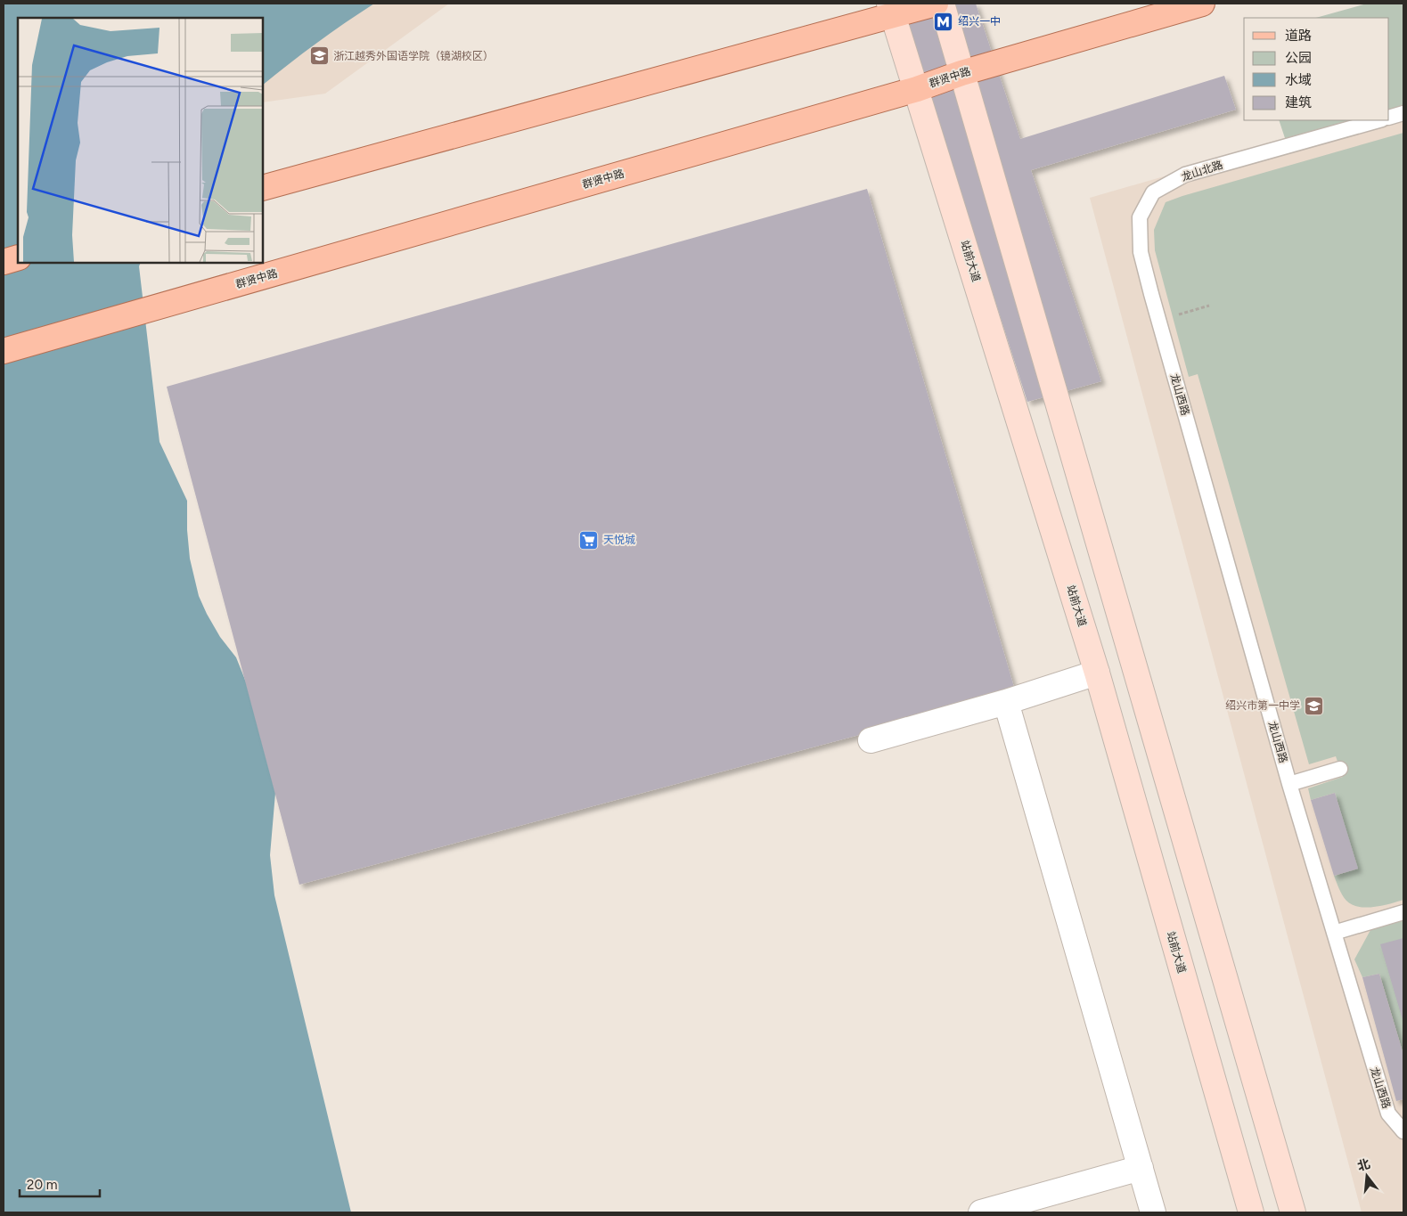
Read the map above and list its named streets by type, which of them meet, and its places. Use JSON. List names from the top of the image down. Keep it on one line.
{"streets":{"main road":["群贤中路","站前大道"],"lane":["龙山北路","龙山西路"]},"crossings":[["群贤中路","站前大道"],["龙山北路","龙山西路"]],"places":{"metro station":["绍兴一中"],"school or university":["浙江越秀外国语学院（镜湖校区）","绍兴市第一中学"],"supermarket":["天悦城"]},"legend":["道路","公园","水域","建筑"],"scale_bar":"20 m","north":"top"}
